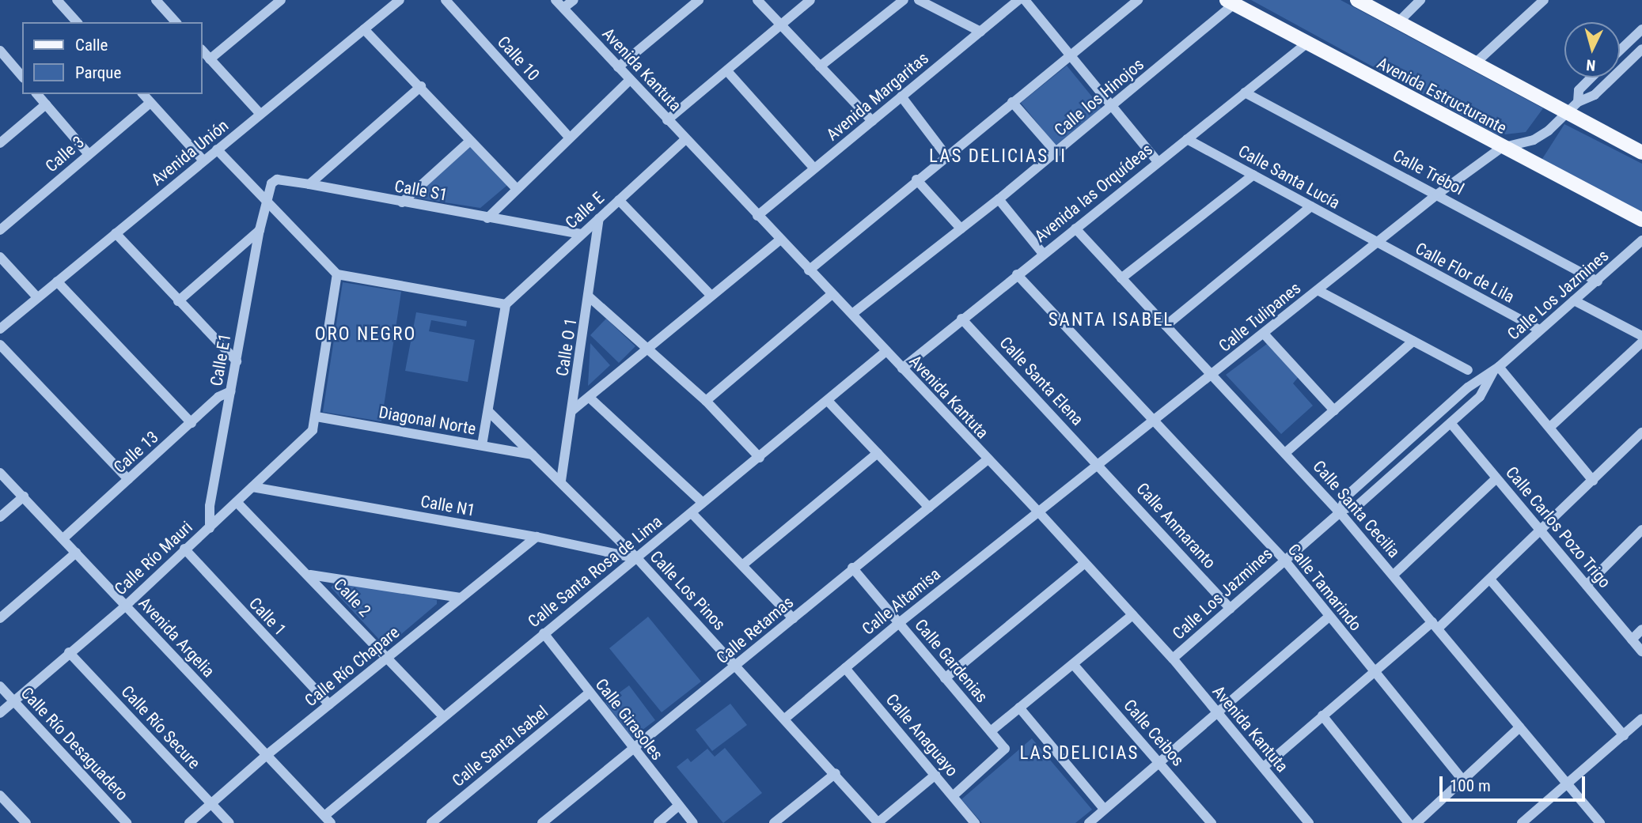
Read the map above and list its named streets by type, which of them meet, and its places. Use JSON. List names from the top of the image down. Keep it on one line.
{"streets":{"main road":["Avenida Estructurante"],"street":["Calle 10","Avenida Kantuta","Avenida Margaritas","Calle los Hinojos","Avenida Unión","Calle 3","Calle Trébol","Calle Santa Lucía","Calle S1","Avenida las Orquídeas","Calle E","Calle Flor de Lila","Calle Los Jazmines","Calle Tulipanes","Calle O 1","Calle E1","Calle Santa Elena","Diagonal Norte","Calle 13","Calle N1","Calle Santa Cecilia","Calle Anmaranto","Calle Carlos Pozo Trigo","Calle Río Mauri","Calle Santa Rosa de Lima","Calle Tamarindo","Calle Los Pinos","Calle 2","Calle Altamisa","Calle 1","Calle Retamas","Avenida Argelia","Calle Gardenias","Calle Río Chapare","Calle Girasoles","Calle Río Secure","Calle Ceibos","Calle Anaguayo","Calle Río Desaguadero","Calle Santa Isabel"]},"crossings":[["Avenida Kantuta","Avenida Margaritas"],["Avenida Kantuta","Calle los Hinojos"],["Avenida Kantuta","Avenida las Orquídeas"],["Avenida Kantuta","Calle E"],["Avenida Kantuta","Calle Los Jazmines"],["Avenida Kantuta","Calle Tulipanes"],["Avenida Kantuta","Calle Santa Rosa de Lima"],["Avenida Kantuta","Calle Altamisa"],["Avenida Kantuta","Calle Retamas"],["Avenida Estructurante","Calle los Hinojos"],["Avenida Estructurante","Avenida las Orquídeas"],["Avenida Estructurante","Calle Tulipanes"],["Calle Trébol","Avenida las Orquídeas"],["Calle Trébol","Calle Los Jazmines"],["Calle Trébol","Calle Tulipanes"],["Calle Santa Lucía","Avenida las Orquídeas"],["Calle Santa Lucía","Calle Flor de Lila"],["Calle Santa Lucía","Calle Tulipanes"],["Calle S1","Calle E"],["Calle S1","Calle E1"],["Avenida las Orquídeas","Calle Santa Elena"],["Avenida las Orquídeas","Calle Santa Cecilia"],["Avenida las Orquídeas","Calle Tamarindo"],["Calle E","Calle O 1"],["Calle Flor de Lila","Calle Los Jazmines"],["Calle Flor de Lila","Calle Tulipanes"],["Calle Los Jazmines","Calle Santa Cecilia"],["Calle Los Jazmines","Calle Anmaranto"],["Calle Los Jazmines","Calle Carlos Pozo Trigo"],["Calle Los Jazmines","Calle Tamarindo"],["Calle Tulipanes","Calle Santa Elena"],["Calle Tulipanes","Calle Santa Cecilia"],["Calle Tulipanes","Calle Anmaranto"],["Calle Tulipanes","Calle Tamarindo"],["Calle Tulipanes","Calle Altamisa"],["Calle O 1","Calle Los Pinos"],["Calle E1","Calle 13"],["Calle E1","Calle Río Mauri"],["Calle Santa Elena","Calle Anmaranto"],["Diagonal Norte","Calle Río Mauri"],["Diagonal Norte","Calle Los Pinos"],["Calle 13","Avenida Argelia"],["Calle N1","Calle Río Mauri"],["Calle N1","Calle Santa Rosa de Lima"],["Calle N1","Calle Los Pinos"],["Calle N1","Calle Río Chapare"],["Calle Río Mauri","Calle 2"],["Calle Río Mauri","Calle 1"],["Calle Río Mauri","Avenida Argelia"],["Calle Río Mauri","Calle Río Secure"],["Calle Río Mauri","Calle Río Desaguadero"],["Calle Santa Rosa de Lima","Calle Los Pinos"],["Calle Santa Rosa de Lima","Calle 2"],["Calle Santa Rosa de Lima","Avenida Argelia"],["Calle Santa Rosa de Lima","Calle Girasoles"],["Calle Los Pinos","Calle Altamisa"],["Calle Los Pinos","Calle Retamas"],["Calle 2","Calle Río Chapare"],["Calle Altamisa","Calle Gardenias"],["Calle Altamisa","Calle Anaguayo"],["Calle 1","Calle Río Chapare"],["Calle Retamas","Calle Gardenias"],["Calle Retamas","Calle Girasoles"],["Avenida Argelia","Calle Río Chapare"],["Calle Gardenias","Calle Anaguayo"],["Calle Río Chapare","Calle Río Secure"],["Calle Girasoles","Calle Santa Isabel"]],"districts":["LAS DELICIAS II","SANTA ISABEL","ORO NEGRO","LAS DELICIAS"],"legend":["Calle","Parque"],"scale_bar":"100 m","north":"bottom"}
